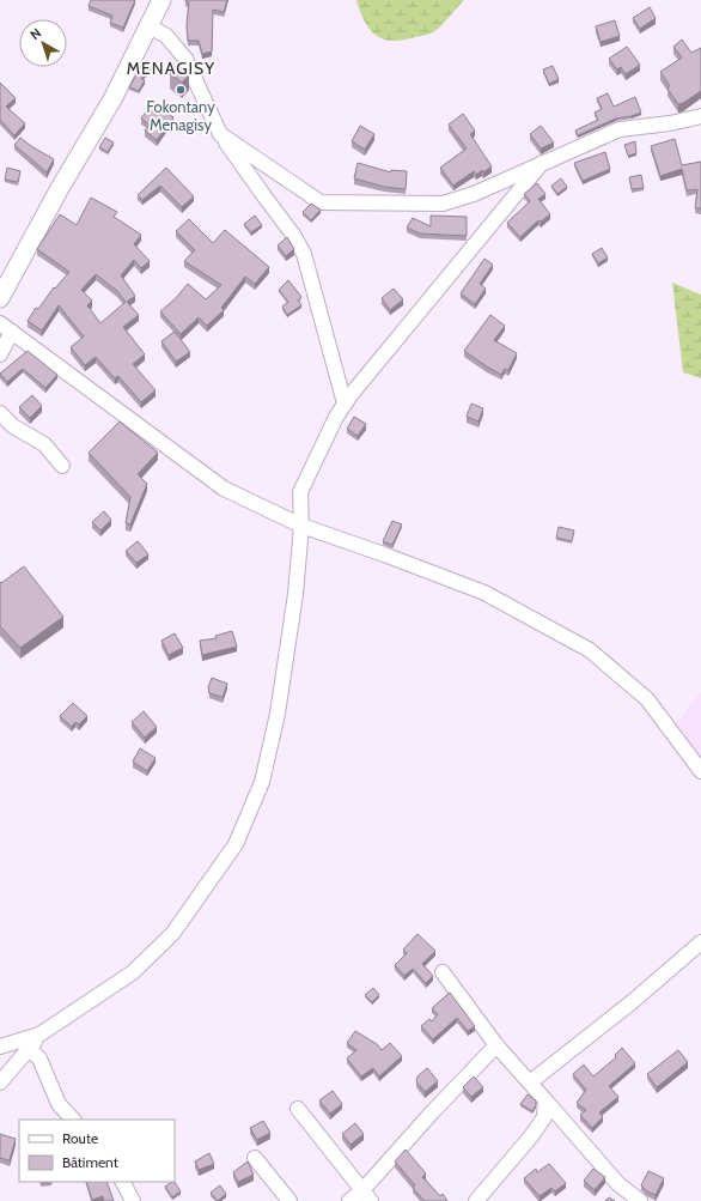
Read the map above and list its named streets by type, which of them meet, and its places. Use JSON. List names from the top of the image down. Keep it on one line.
{"districts":["MENAGISY"],"places":["Fokontany Menagisy"],"legend":["Route","Bâtiment"],"north":"top left"}
